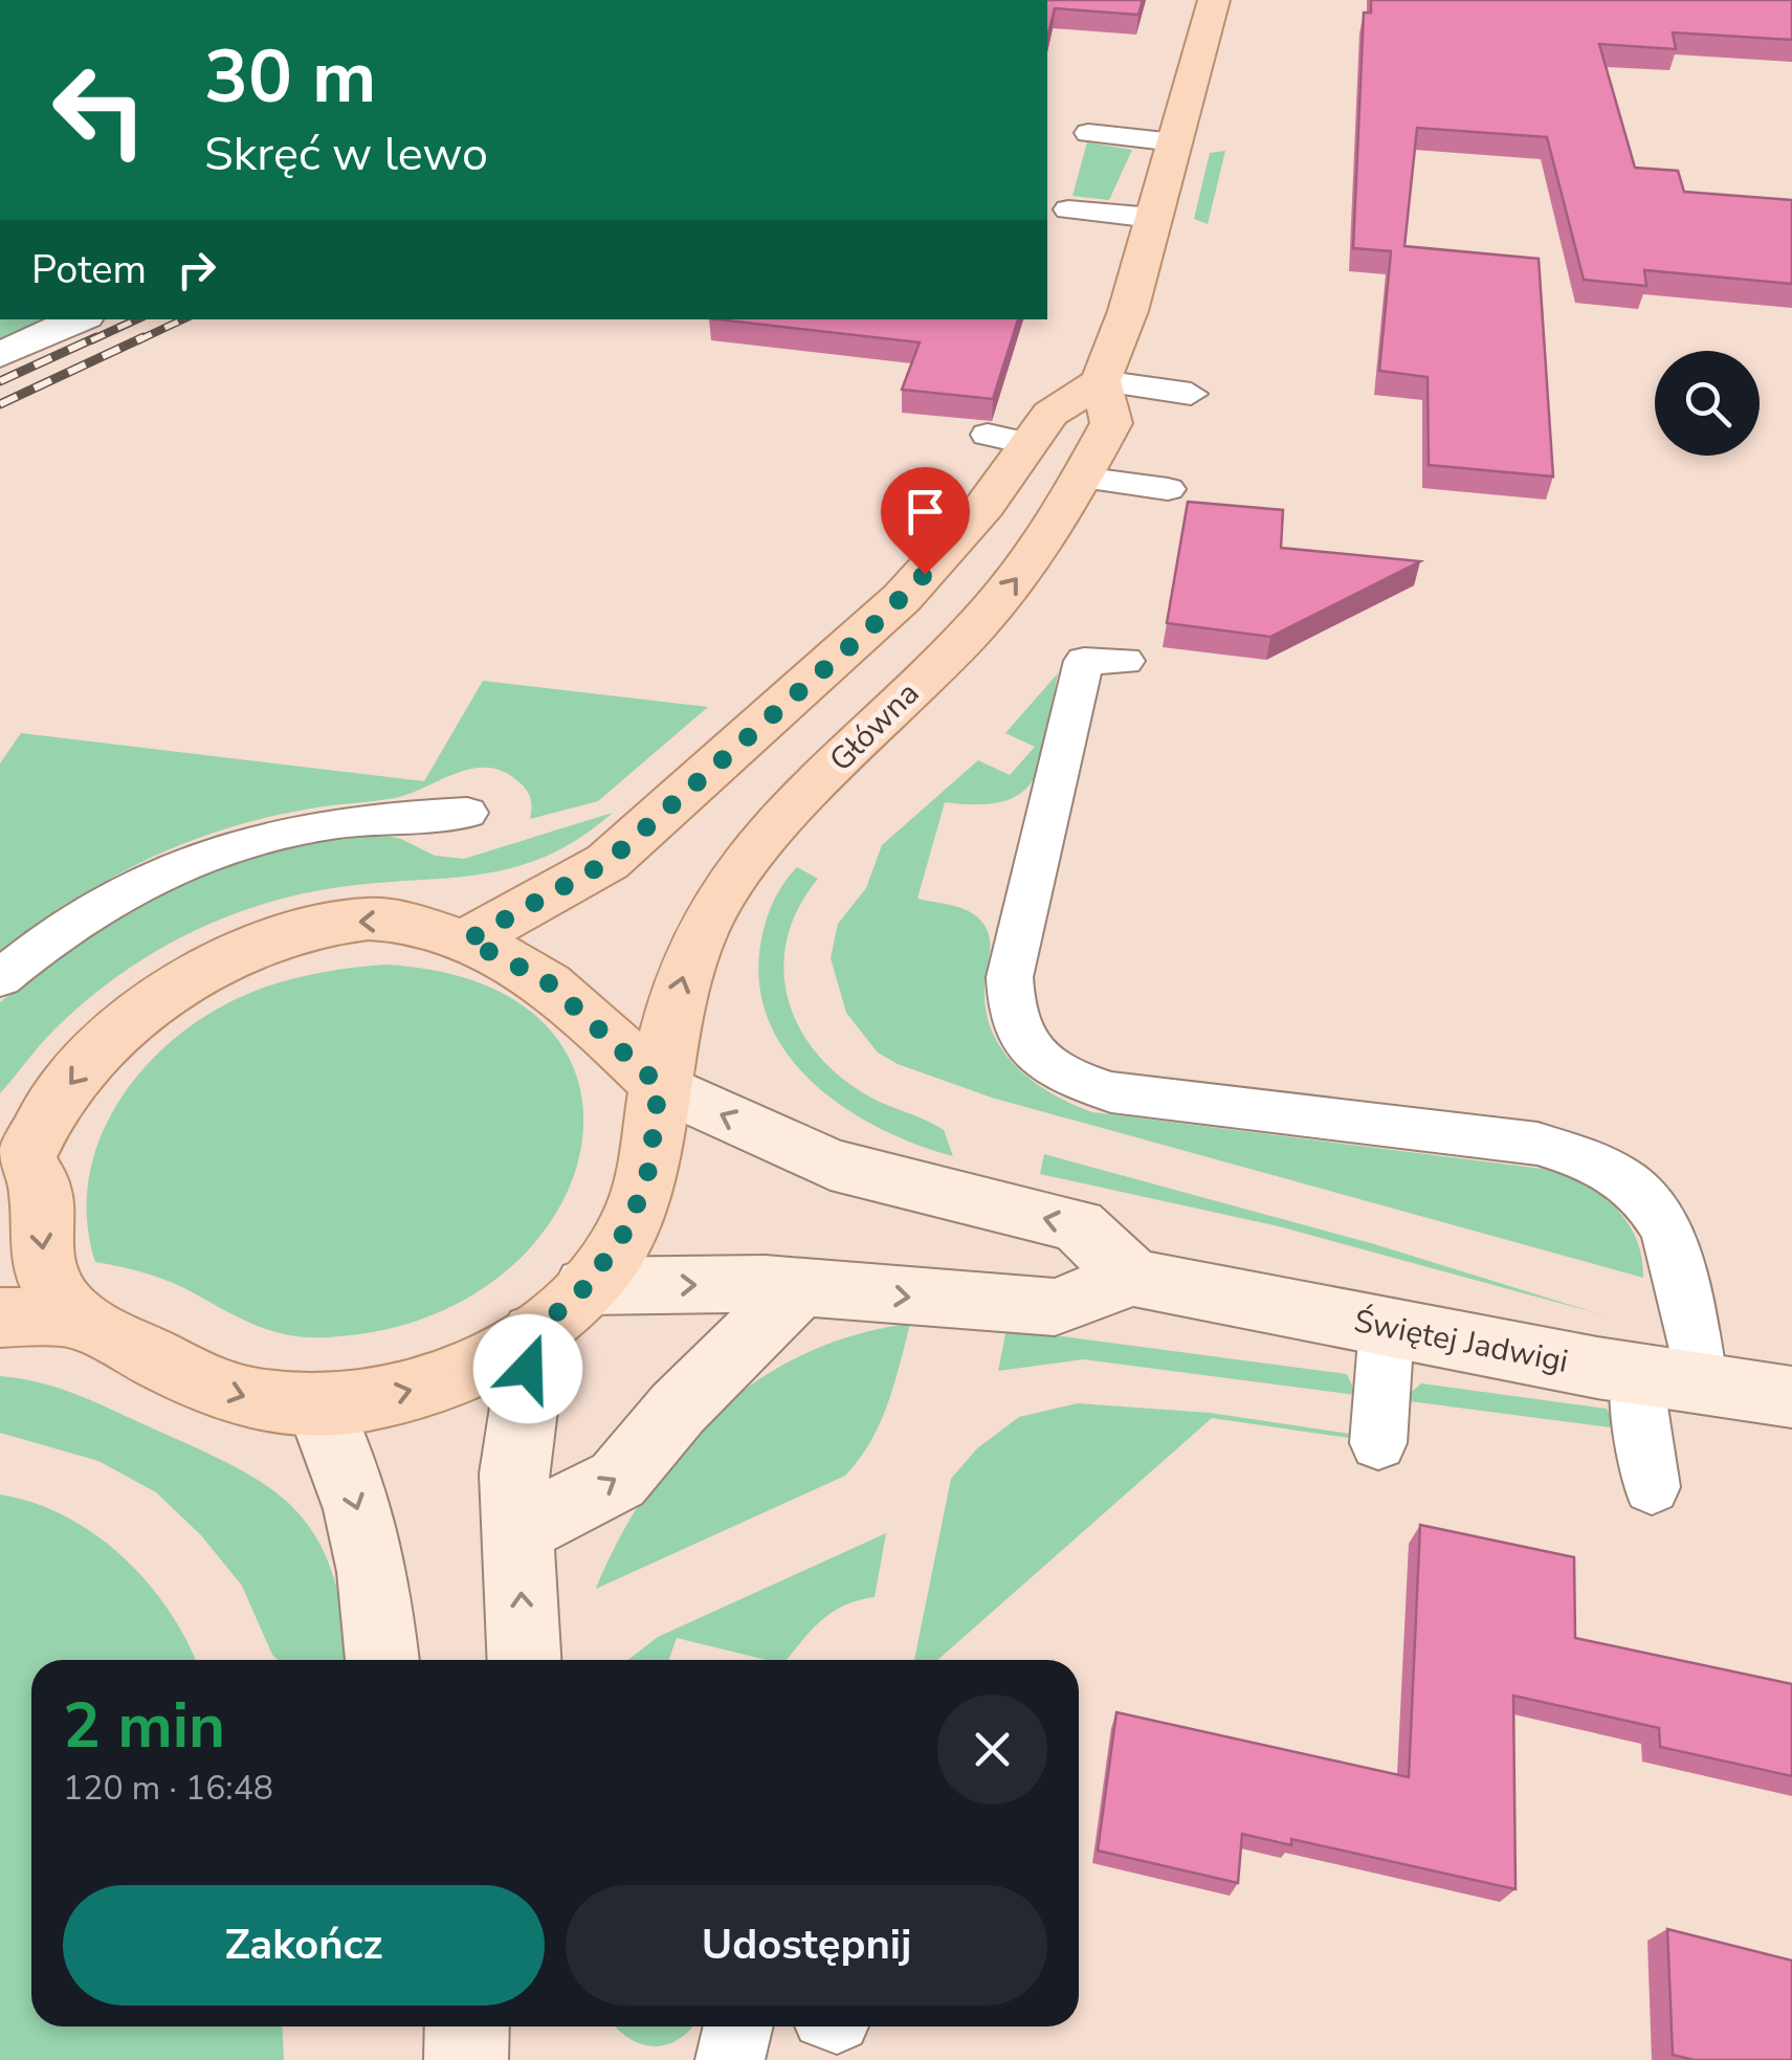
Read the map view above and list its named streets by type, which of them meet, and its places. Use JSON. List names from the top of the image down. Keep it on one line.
{"streets":{"main road":["Główna","Świętej Jadwigi"]},"page":{"turn":["30 m","Skręć w lewo"],"then":"Potem","heading":["2 min","120 m · 16:48"],"buttons":["Zakończ","Udostępnij"]}}
